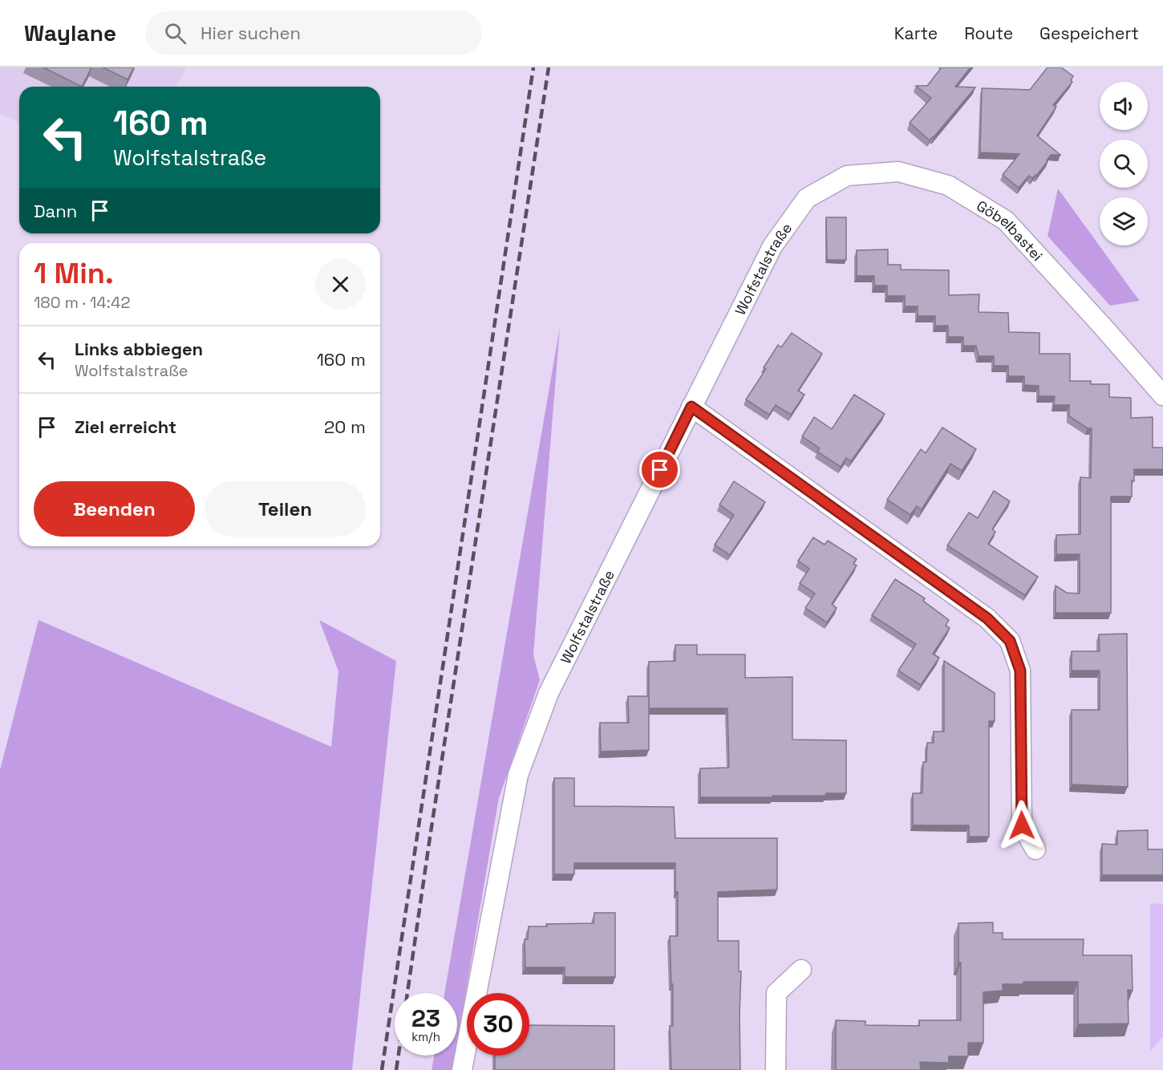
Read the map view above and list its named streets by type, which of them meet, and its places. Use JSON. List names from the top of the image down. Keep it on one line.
{"streets":{"street":["Göbelbastei","Wolfstalstraße"]},"crossings":[["Göbelbastei","Wolfstalstraße"]],"page":{"header":"Waylane","search":"Hier suchen","nav":["Karte","Route","Gespeichert"],"turn":["160 m","Wolfstalstraße"],"then":"Dann","heading":["1 Min.","180 m · 14:42"],"list":[{"name":"Links abbiegen","note":"Wolfstalstraße","value":"160 m"},{"name":"Ziel erreicht","value":"20 m"}],"buttons":["Beenden","Teilen"],"speed":"23 km/h","limit":"30"}}
